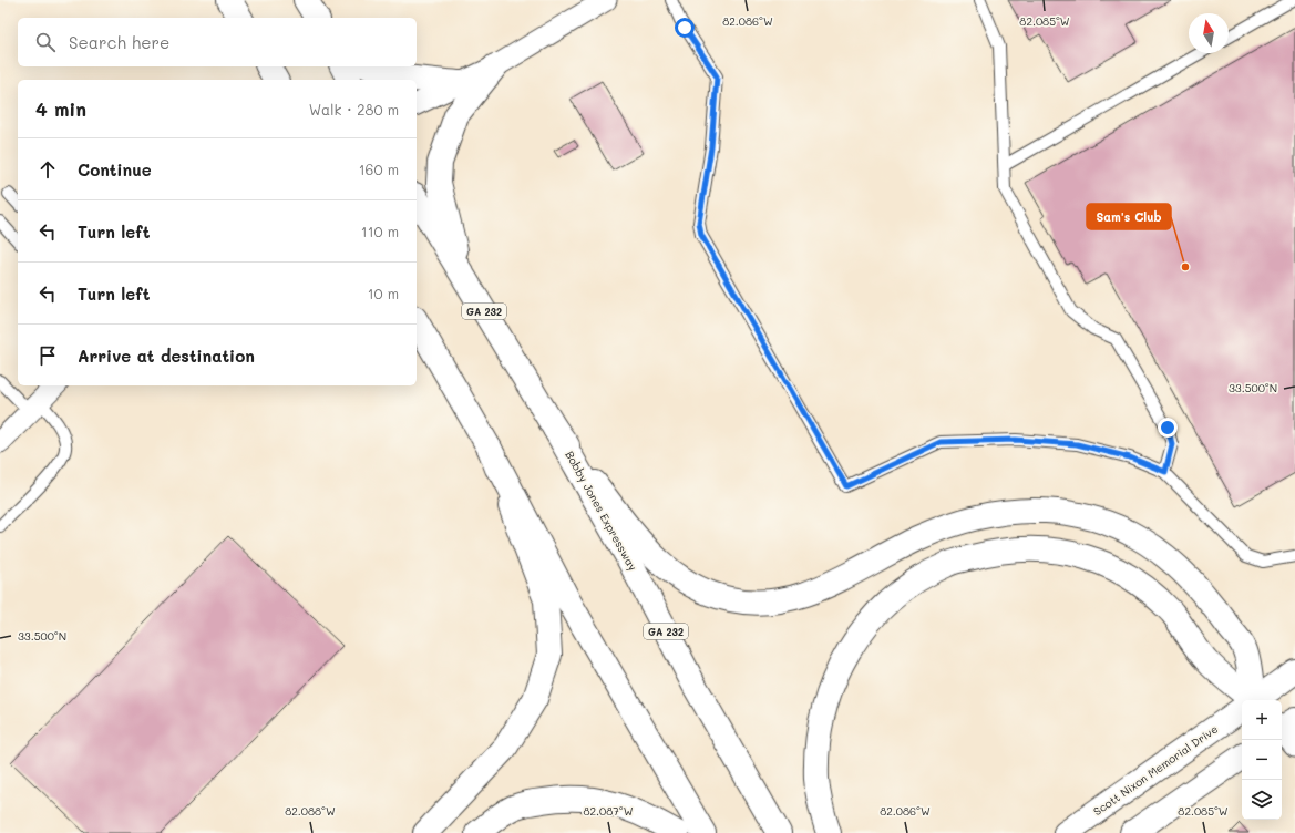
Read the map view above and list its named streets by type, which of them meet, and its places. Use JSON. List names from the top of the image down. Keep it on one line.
{"streets":{"main road":["GA 232","Bobby Jones Expressway","Scott Nixon Memorial Drive"]},"places":["Sam's Club"],"north":"top","page":{"search":"Search here","heading":["4 min","Walk · 280 m"],"list":[["Continue","160 m"],["Turn left","110 m"],["Turn left","10 m"],"Arrive at destination"],"map_buttons":["+","−"]},"coordinates":["82.086°W","82.085°W","33.500°N","82.088°W","82.087°W"]}
